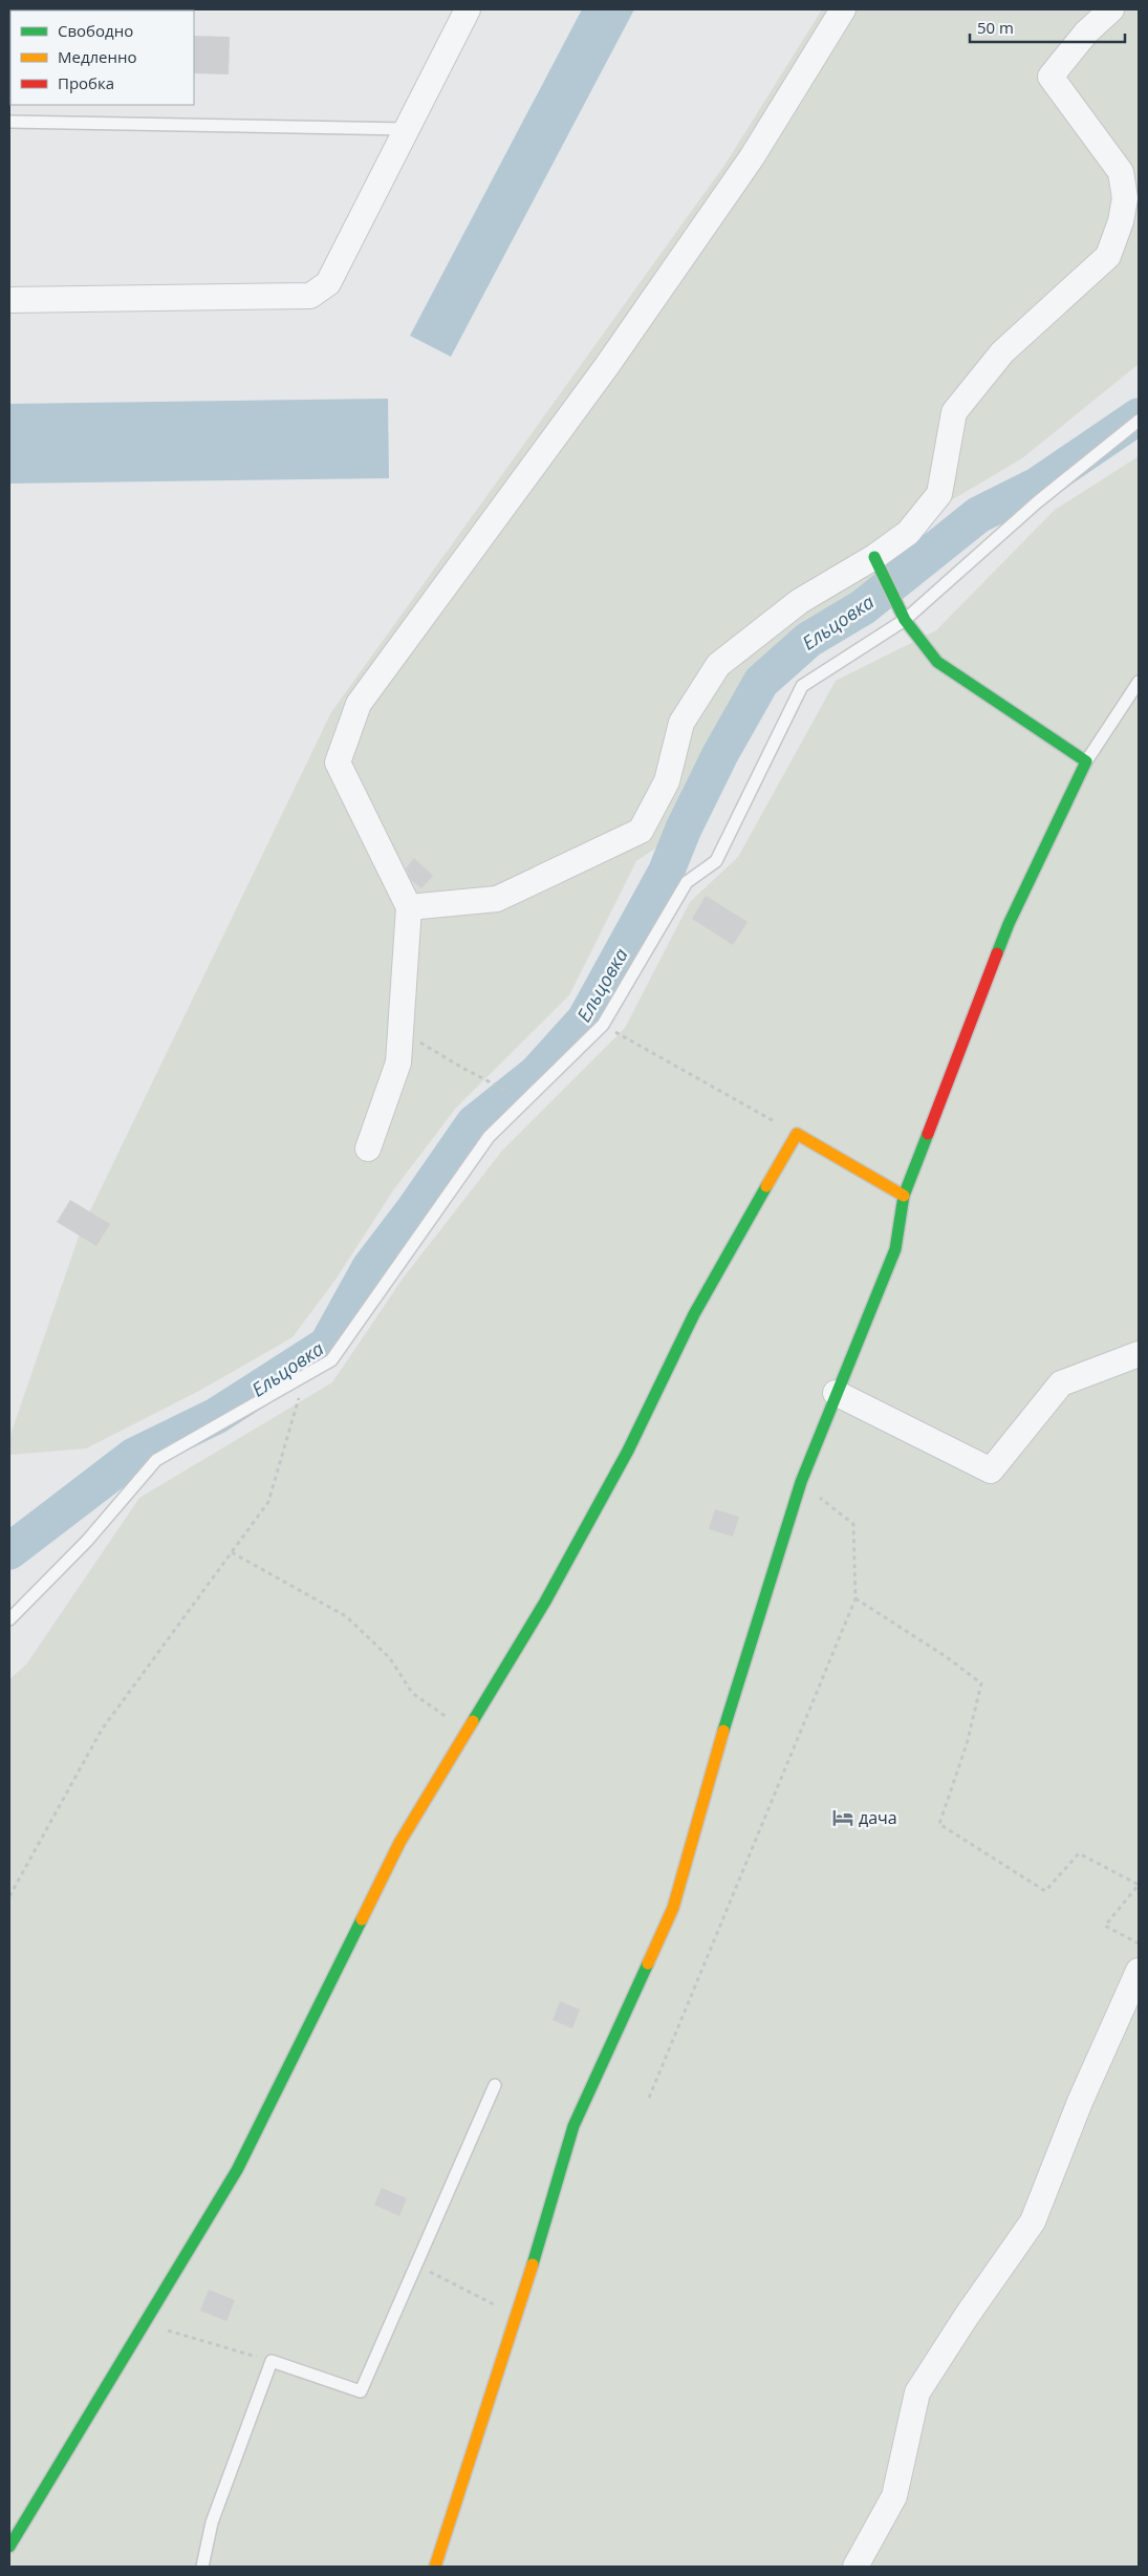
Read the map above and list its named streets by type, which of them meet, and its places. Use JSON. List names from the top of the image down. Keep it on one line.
{"water":["Ельцовка"],"places":{"hotel":["дача"]},"legend":["Свободно","Медленно","Пробка"],"scale_bar":"50 m"}
